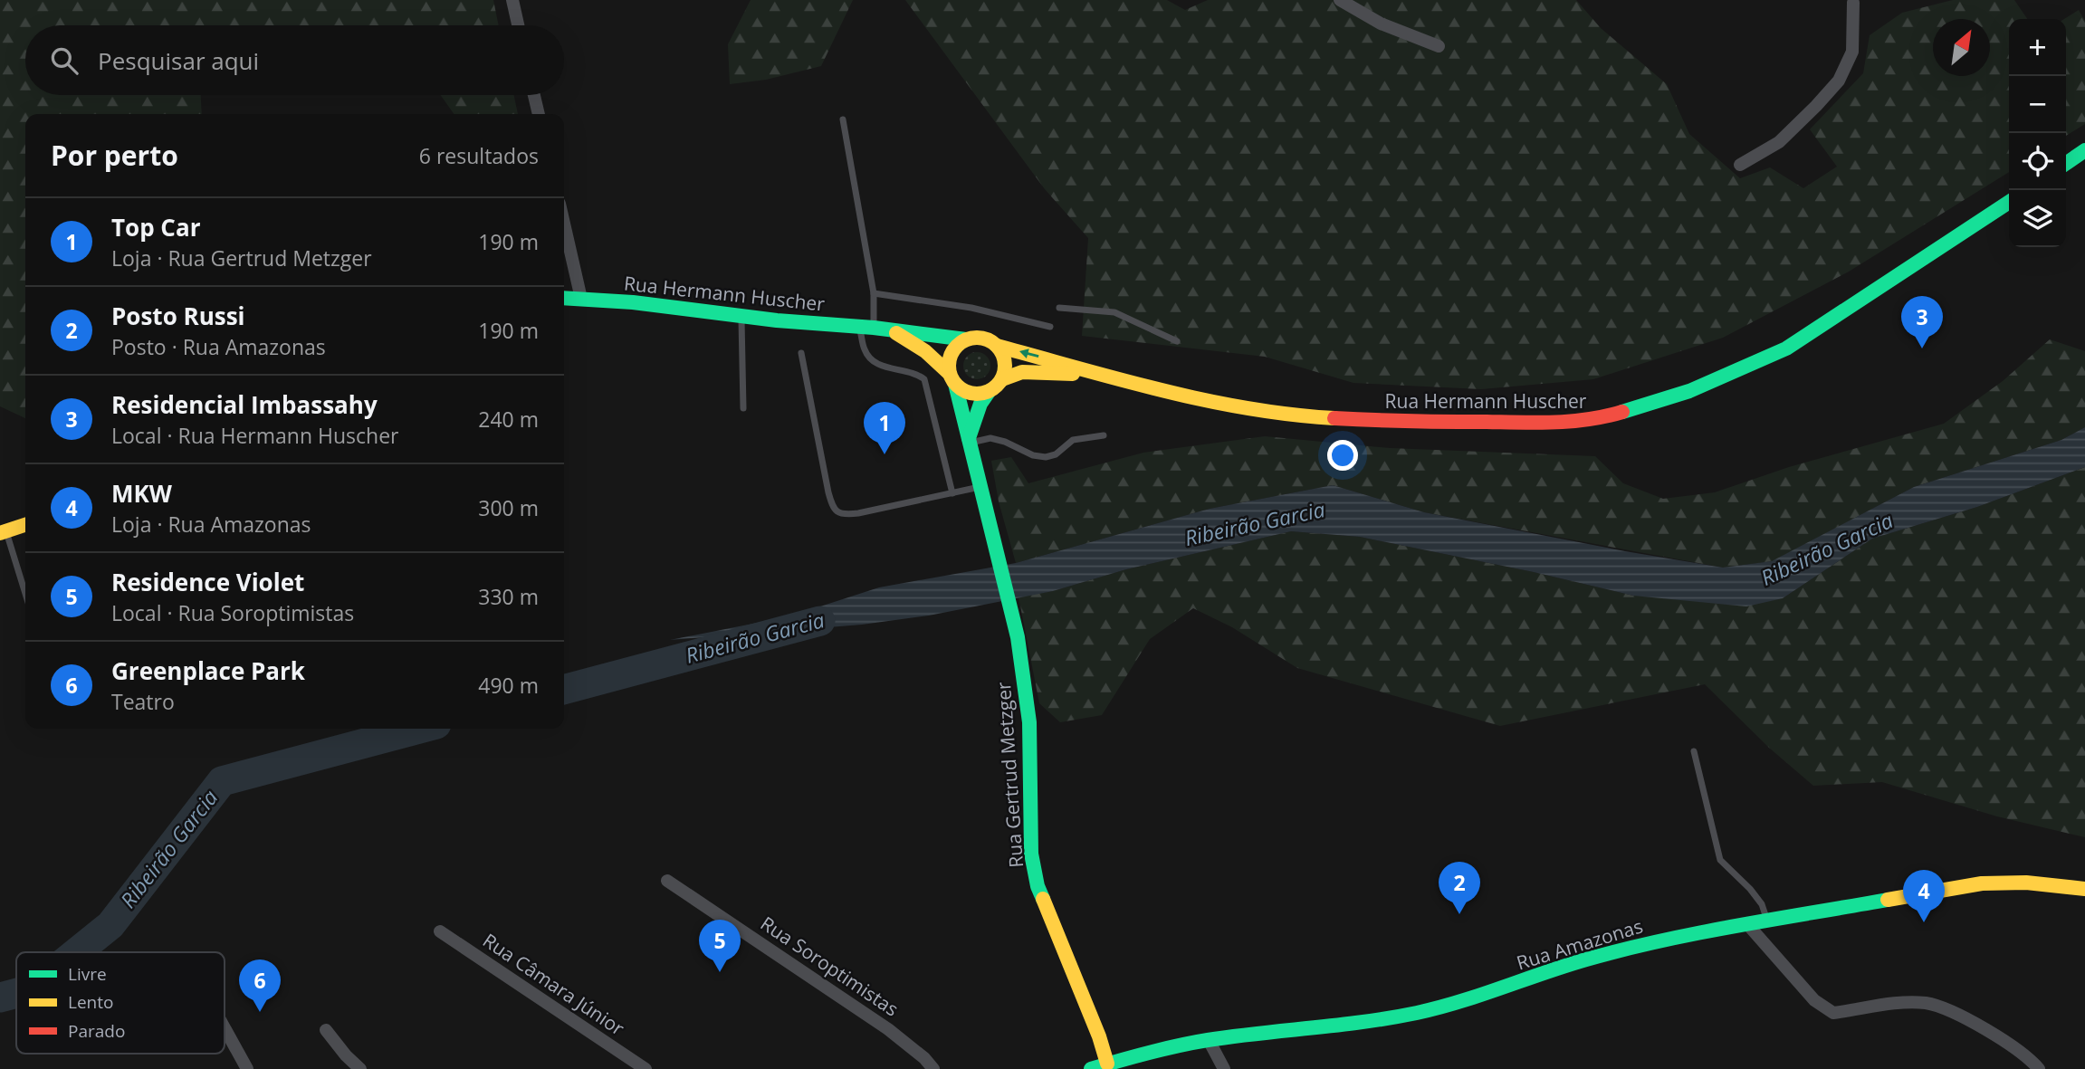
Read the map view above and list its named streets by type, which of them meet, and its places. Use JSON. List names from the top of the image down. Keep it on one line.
{"streets":{"main road":["Rua Hermann Huscher","Rua Gertrud Metzger","Rua Amazonas"],"street":["Rua Soroptimistas","Rua Câmara Júnior"]},"crossings":[["Rua Hermann Huscher","Rua Gertrud Metzger"],["Rua Gertrud Metzger","Rua Amazonas"]],"water":["Ribeirão Garcia"],"legend":["Livre","Lento","Parado"],"north":"top right","page":{"map_buttons":["+","−"],"search":"Pesquisar aqui","heading":["Por perto","6 resultados"],"list":[{"mark":"1","name":"Top Car","note":"Loja · Rua Gertrud Metzger","value":"190 m"},{"mark":"2","name":"Posto Russi","note":"Posto · Rua Amazonas","value":"190 m"},{"mark":"3","name":"Residencial Imbassahy","note":"Local · Rua Hermann Huscher","value":"240 m"},{"mark":"4","name":"MKW","note":"Loja · Rua Amazonas","value":"300 m"},{"mark":"5","name":"Residence Violet","note":"Local · Rua Soroptimistas","value":"330 m"},{"mark":"6","name":"Greenplace Park","note":"Teatro","value":"490 m"}],"pins":["3","1","2","4","5","6"]}}
